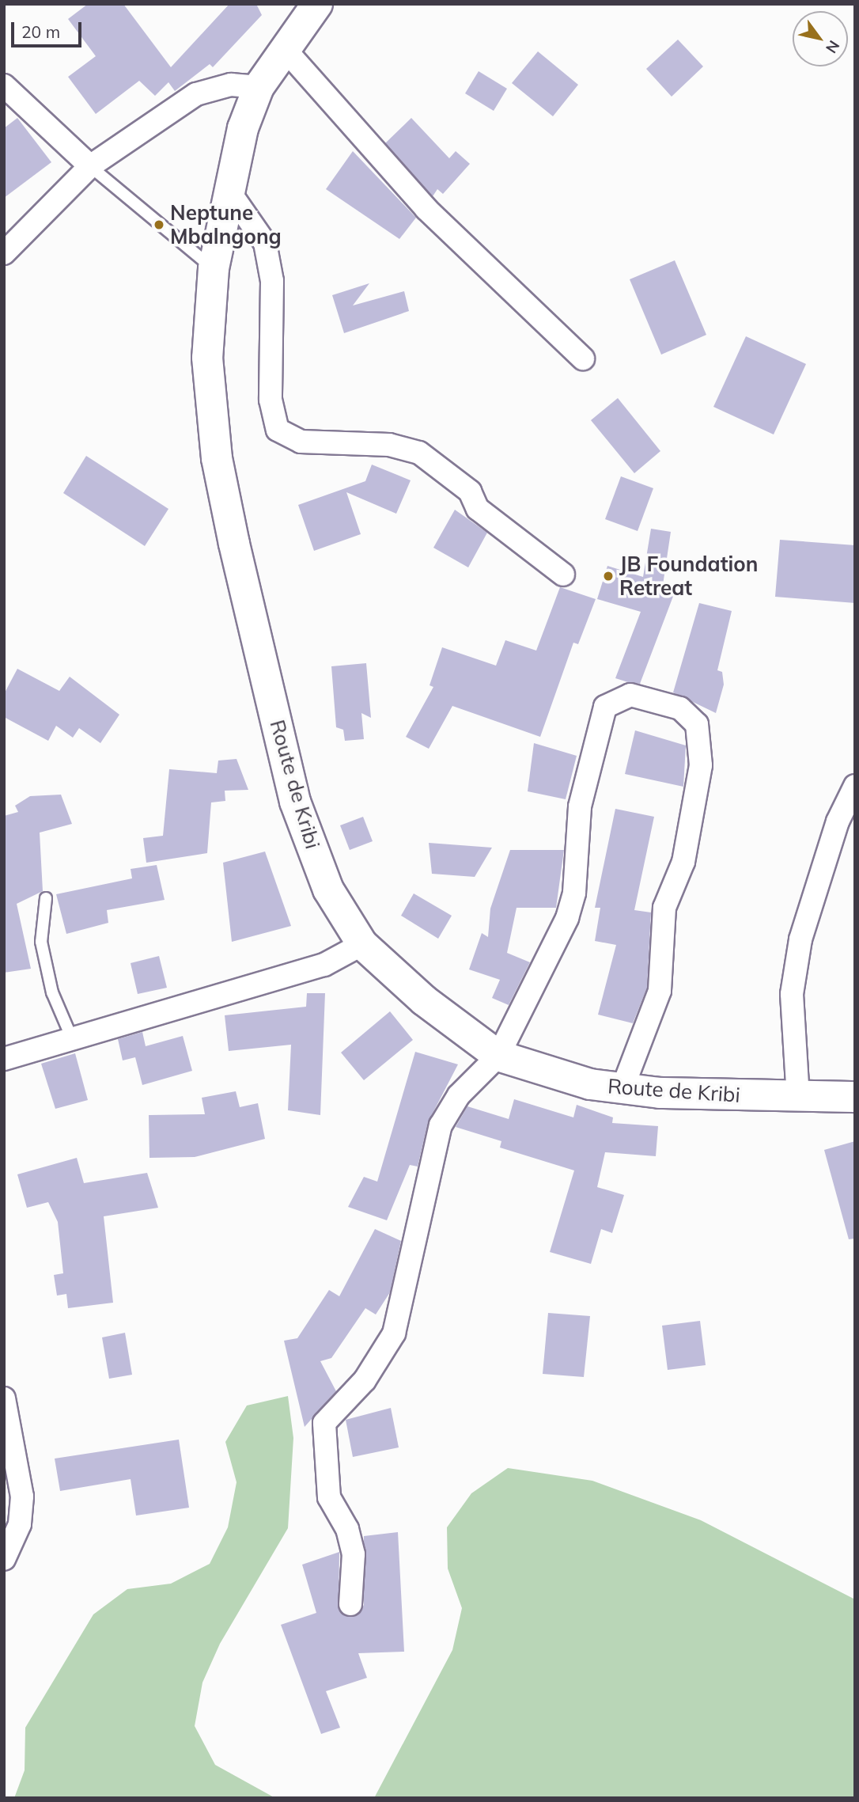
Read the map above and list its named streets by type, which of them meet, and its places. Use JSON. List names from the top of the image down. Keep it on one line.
{"streets":{"main road":["Route de Kribi"]},"places":["Neptune Mbalngong","JB Foundation Retreat"],"scale_bar":"20 m","north":"bottom right"}
